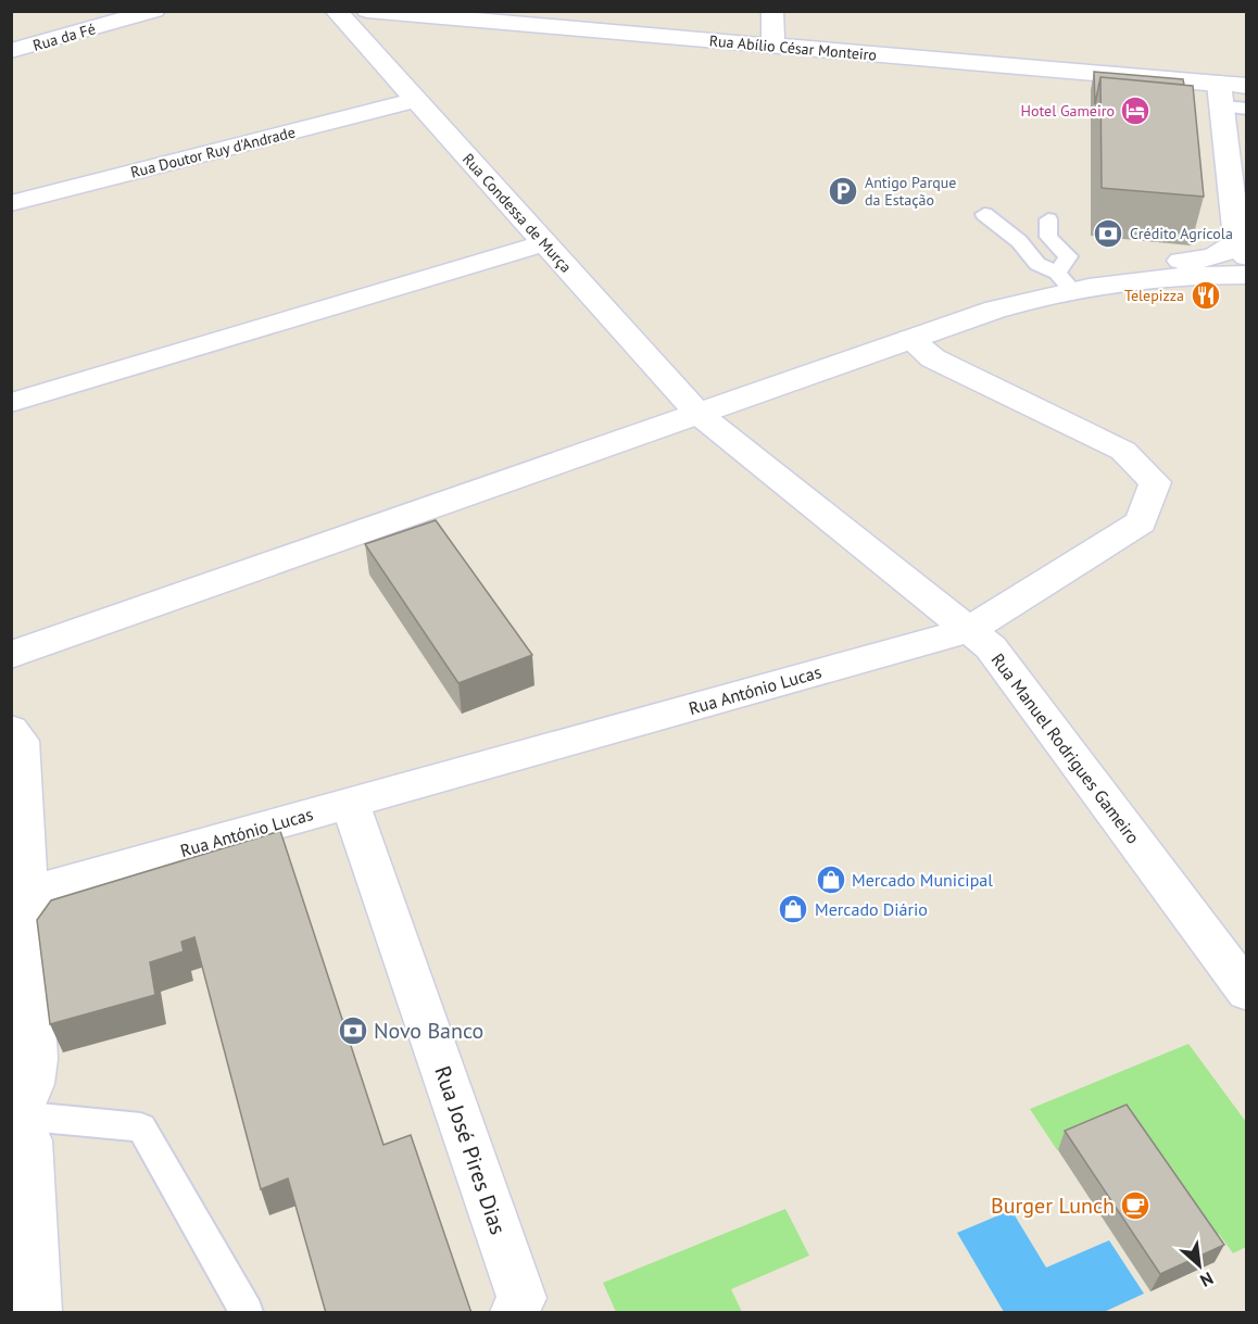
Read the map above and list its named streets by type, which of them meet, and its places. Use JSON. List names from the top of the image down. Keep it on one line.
{"streets":{"street":["Rua da Fé","Rua Abílio César Monteiro","Rua Doutor Ruy d'Andrade","Rua Condessa de Murça","Rua António Lucas","Rua Manuel Rodrigues Gameiro","Rua José Pires Dias"]},"crossings":[["Rua Doutor Ruy d'Andrade","Rua Condessa de Murça"],["Rua Condessa de Murça","Rua Manuel Rodrigues Gameiro"],["Rua António Lucas","Rua Manuel Rodrigues Gameiro"],["Rua António Lucas","Rua José Pires Dias"]],"places":{"hotel":["Hotel Gameiro"],"parking":["Antigo Parque da Estação"],"bank":["Crédito Agrícola","Novo Banco"],"restaurant":["Telepizza"],"shop":["Mercado Municipal","Mercado Diário"],"cafe":["Burger Lunch"]},"north":"bottom right"}
